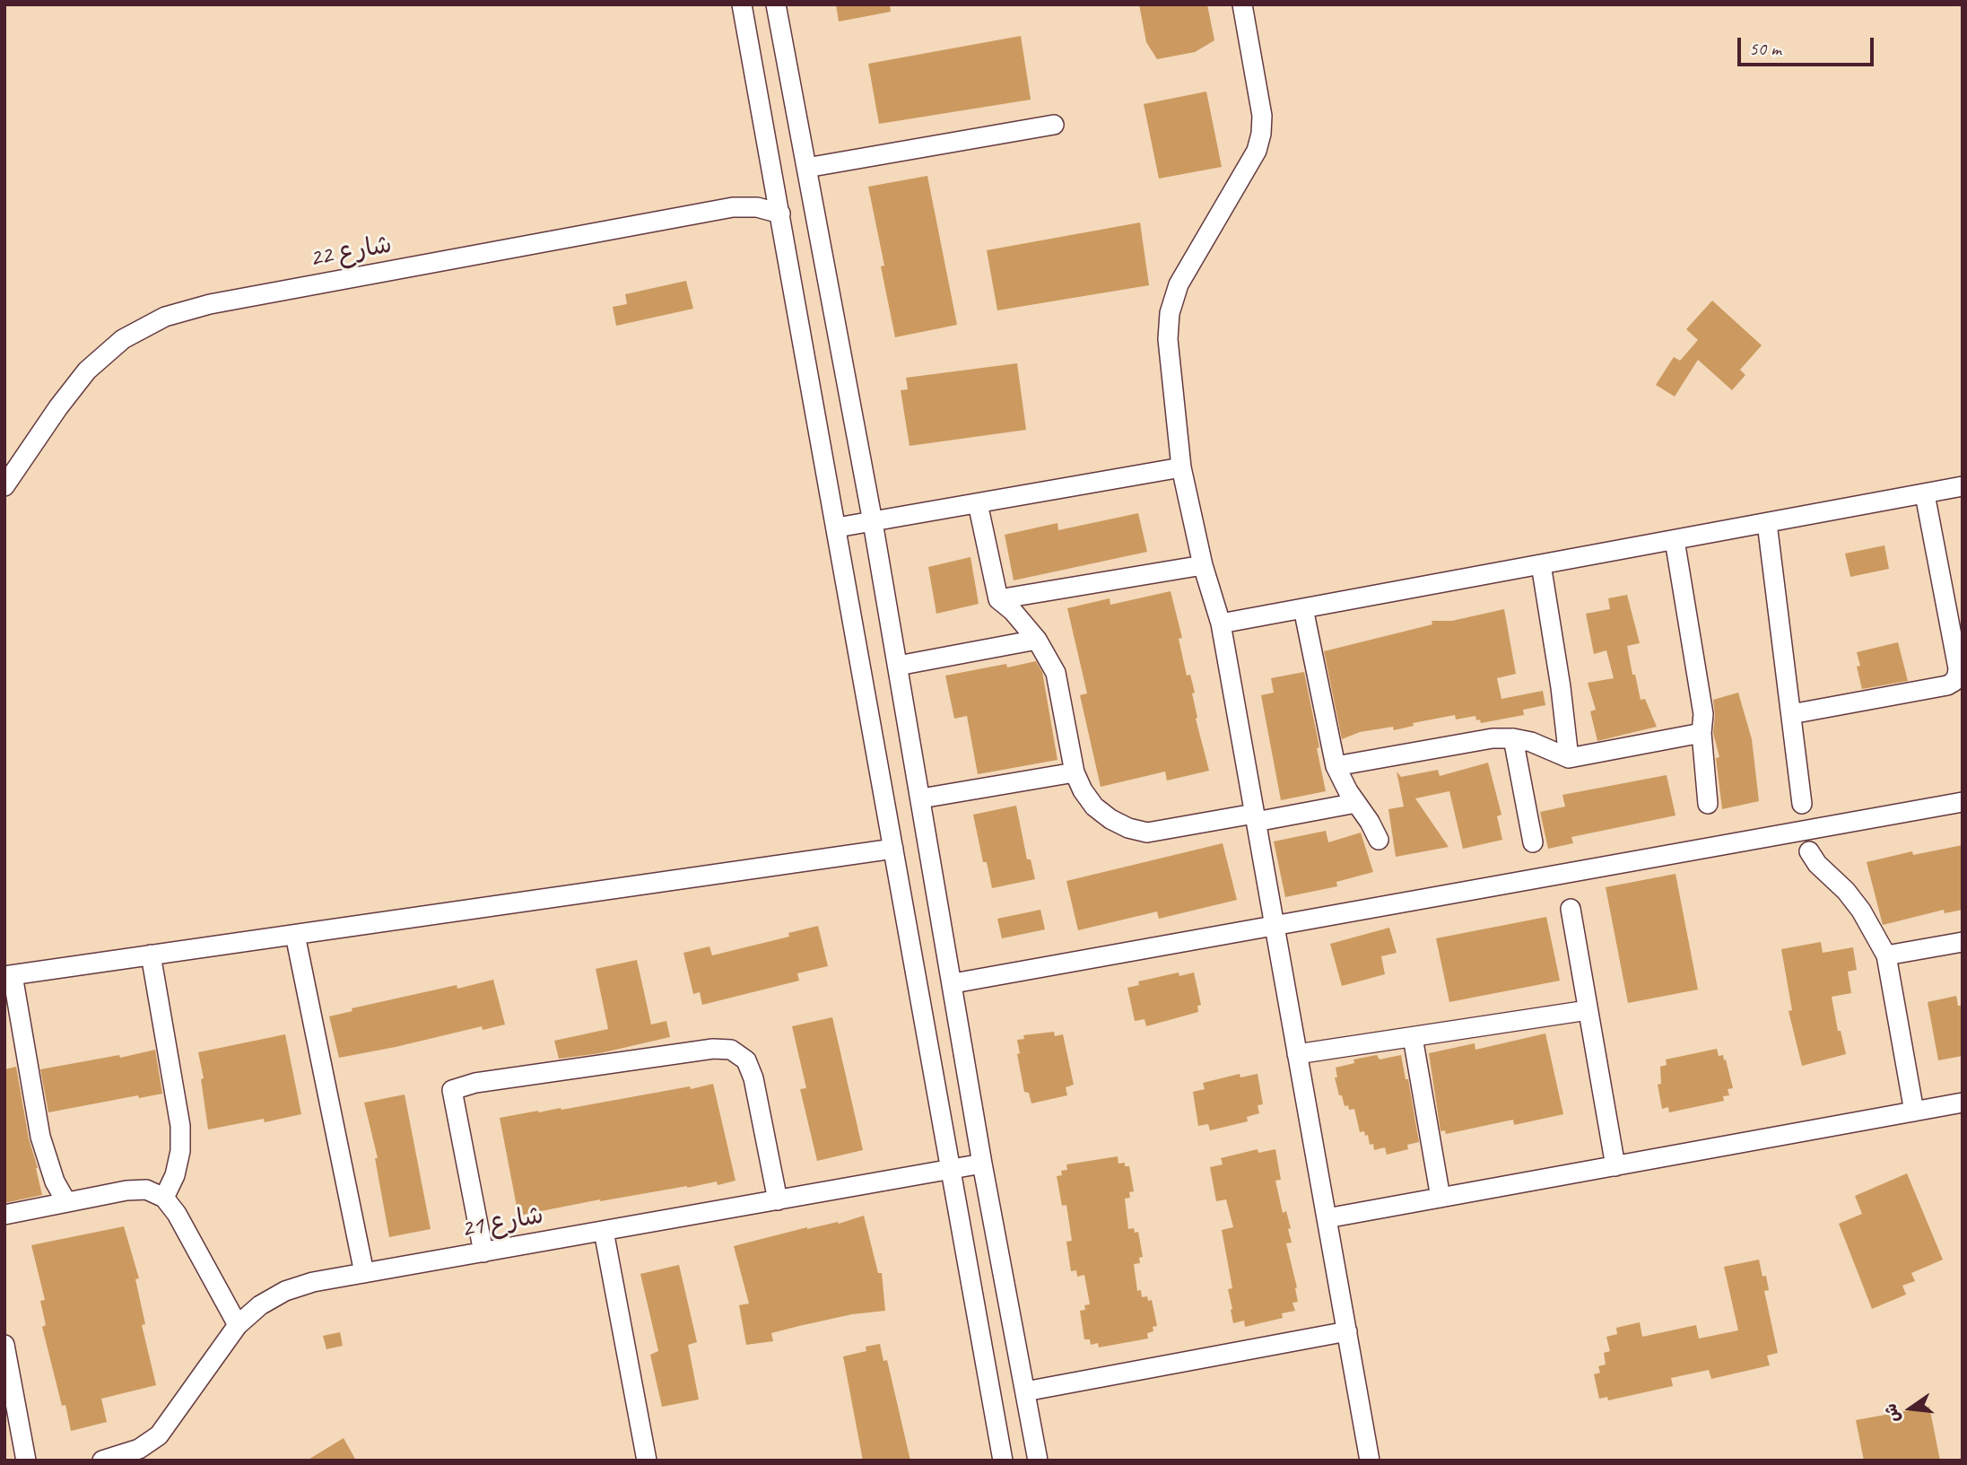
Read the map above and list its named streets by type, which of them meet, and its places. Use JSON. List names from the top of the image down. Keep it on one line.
{"streets":{"street":["شارع 22","شارع 21"]},"scale_bar":"50 m","north":"left"}
